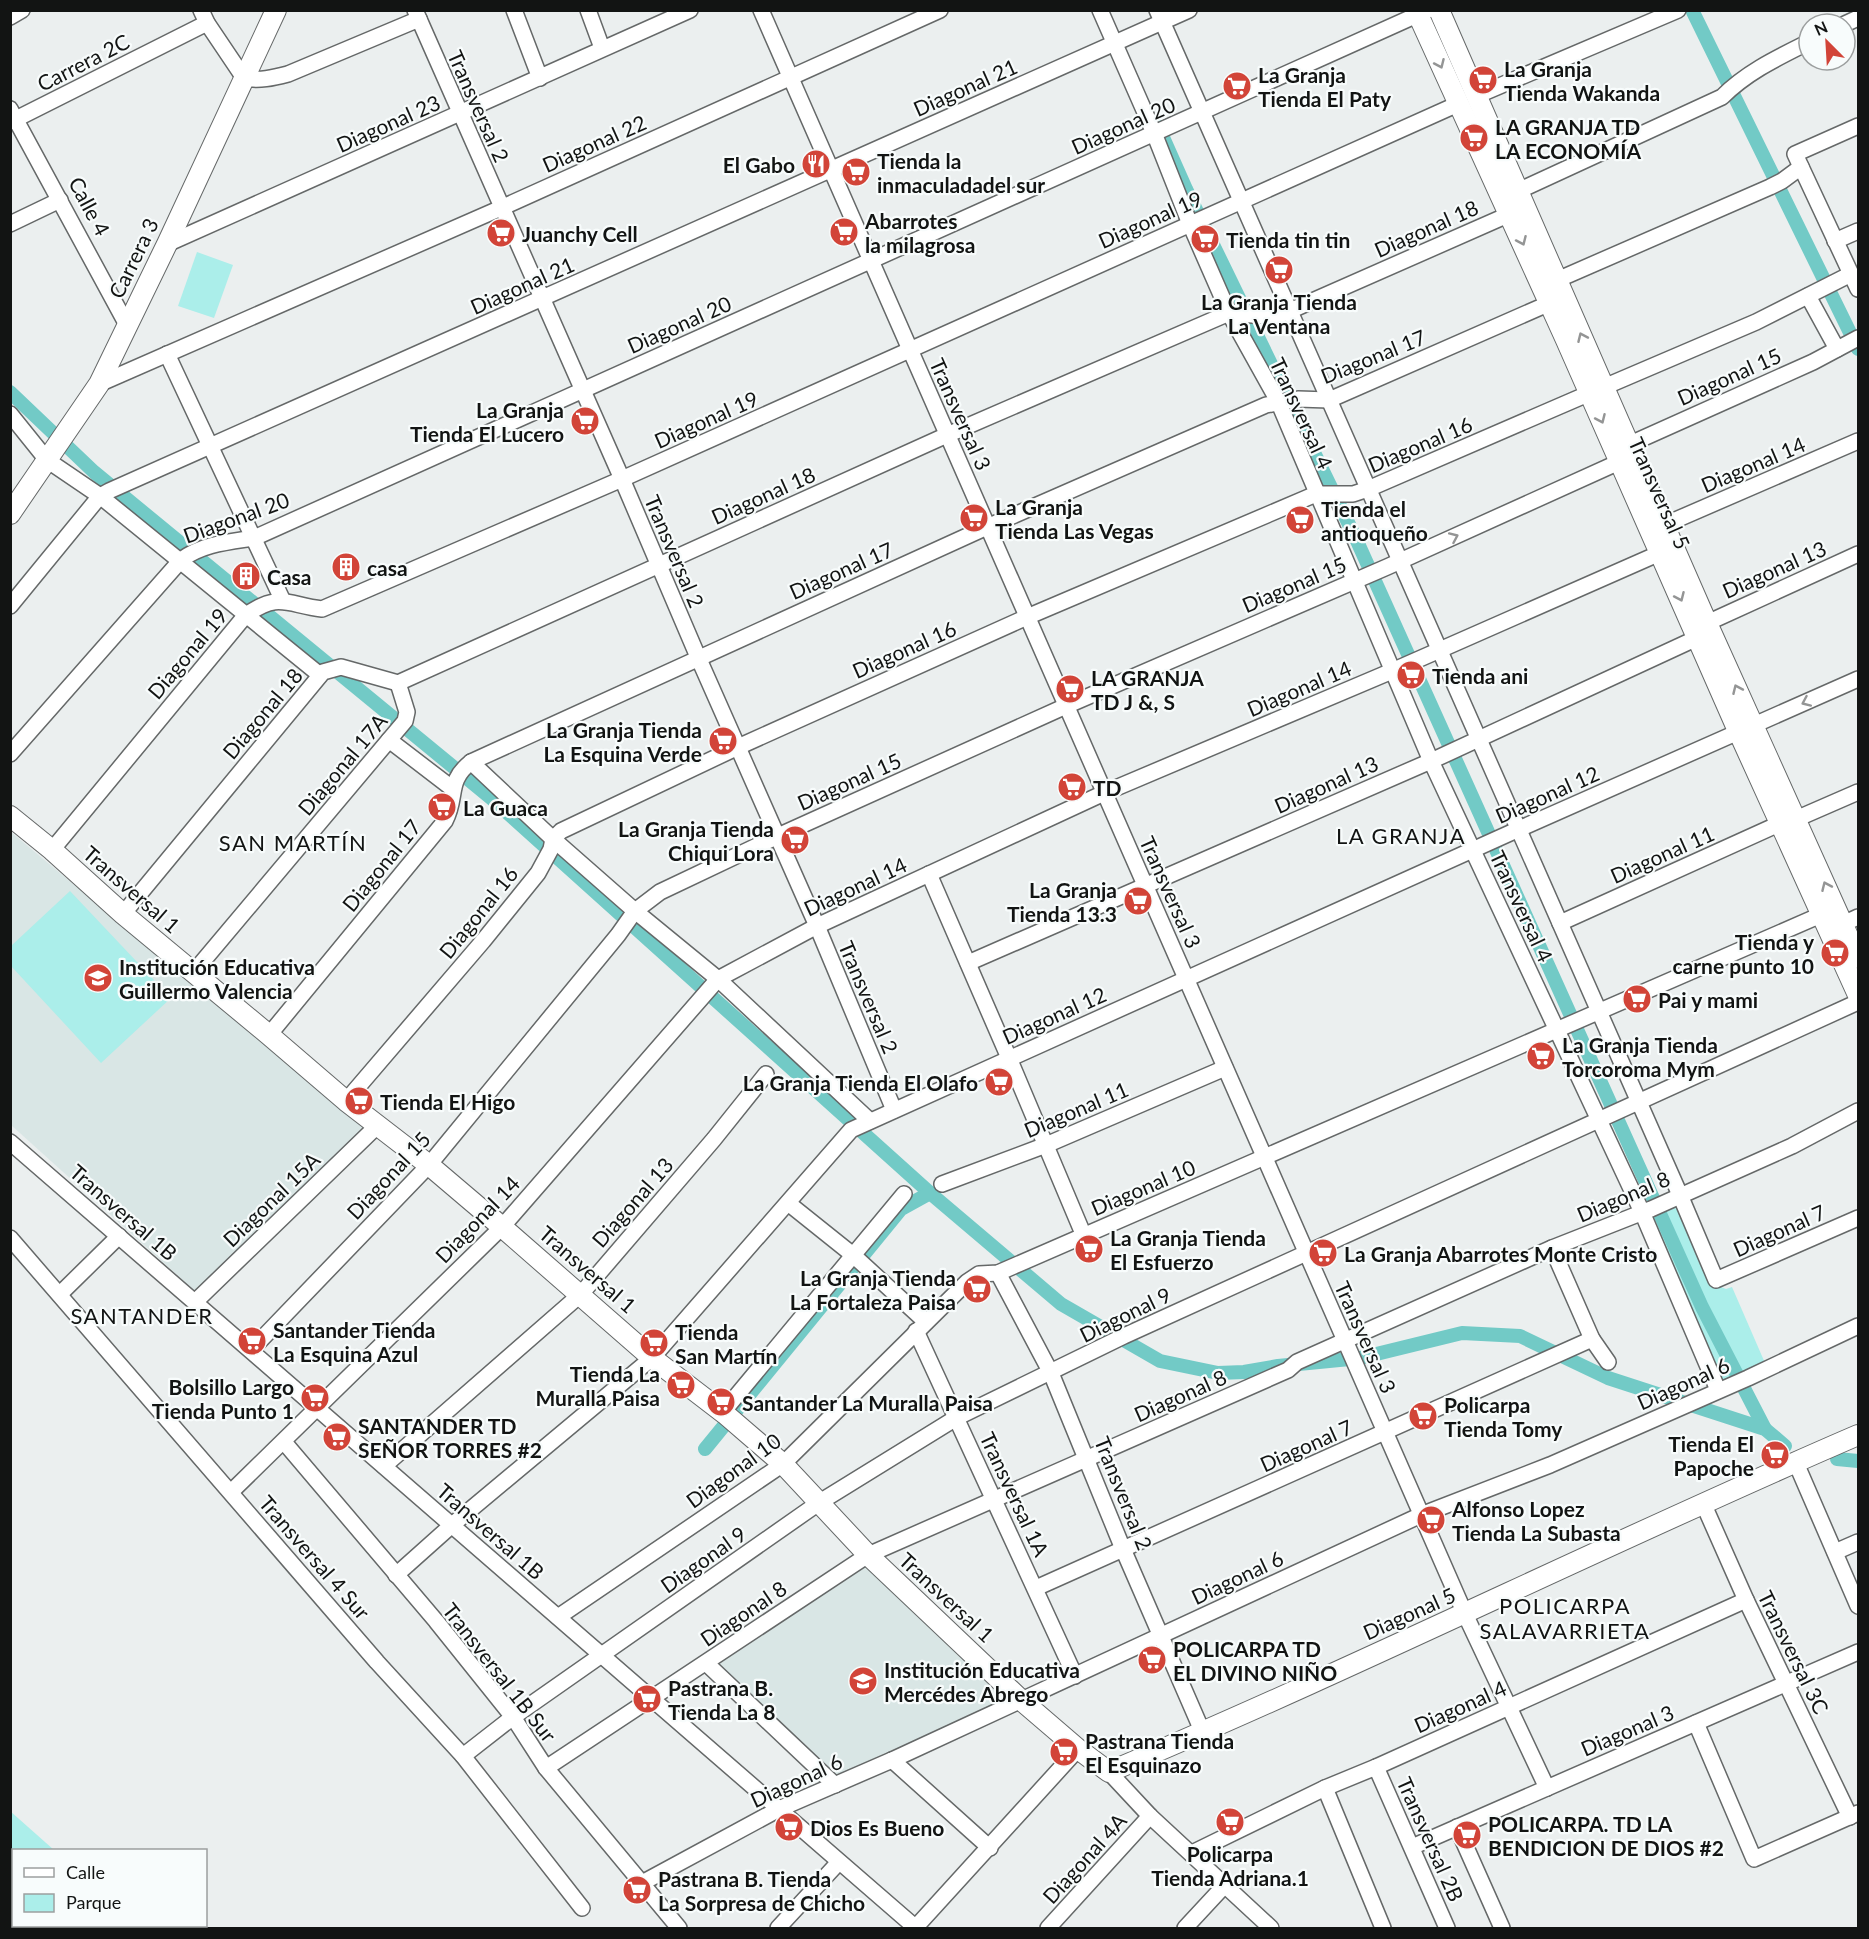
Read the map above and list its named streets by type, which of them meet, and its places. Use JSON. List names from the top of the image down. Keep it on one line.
{"streets":{"street":["Carrera 2C","Diagonal 21","Transversal 2","Diagonal 23","Diagonal 20","Diagonal 22","Calle 4","Diagonal 19","Diagonal 18","Carrera 3","Diagonal 17","Diagonal 15","Transversal 4","Transversal 3","Diagonal 16","Diagonal 14","Transversal 5","Diagonal 13","Diagonal 17A","Diagonal 12","Diagonal 11","Transversal 1","Diagonal 10","Diagonal 8","Diagonal 15A","Transversal 1B","Diagonal 7","Diagonal 9","Diagonal 6","Transversal 1A","Transversal 4 Sur","Diagonal 5","Transversal 3C","Transversal 1B Sur","Diagonal 4","Diagonal 3","Transversal 2B","Diagonal 4A"]},"crossings":[["Carrera 2C","Calle 4"],["Diagonal 21","Transversal 2"],["Diagonal 21","Transversal 4"],["Diagonal 21","Transversal 3"],["Transversal 2","Diagonal 23"],["Transversal 2","Diagonal 20"],["Transversal 2","Diagonal 22"],["Transversal 2","Diagonal 19"],["Transversal 2","Diagonal 18"],["Transversal 2","Diagonal 17"],["Transversal 2","Diagonal 15"],["Transversal 2","Diagonal 16"],["Transversal 2","Diagonal 14"],["Transversal 2","Diagonal 12"],["Transversal 2","Diagonal 10"],["Transversal 2","Diagonal 8"],["Transversal 2","Diagonal 7"],["Transversal 2","Diagonal 9"],["Transversal 2","Diagonal 6"],["Transversal 2","Diagonal 5"],["Diagonal 23","Carrera 3"],["Diagonal 20","Transversal 4"],["Diagonal 20","Transversal 3"],["Diagonal 20","Transversal 5"],["Diagonal 22","Carrera 3"],["Diagonal 22","Transversal 3"],["Calle 4","Carrera 3"],["Diagonal 19","Transversal 4"],["Diagonal 19","Transversal 3"],["Diagonal 19","Transversal 5"],["Diagonal 19","Transversal 1"],["Diagonal 18","Transversal 4"],["Diagonal 18","Transversal 3"],["Diagonal 18","Transversal 5"],["Diagonal 18","Diagonal 17A"],["Diagonal 18","Transversal 1"],["Diagonal 17","Transversal 4"],["Diagonal 17","Transversal 3"],["Diagonal 17","Transversal 5"],["Diagonal 17","Transversal 1"],["Diagonal 15","Transversal 4"],["Diagonal 15","Transversal 3"],["Diagonal 15","Transversal 5"],["Diagonal 15","Transversal 1"],["Diagonal 15","Transversal 1B"],["Transversal 4","Diagonal 16"],["Transversal 4","Diagonal 14"],["Transversal 4","Diagonal 13"],["Transversal 4","Diagonal 12"],["Transversal 4","Diagonal 10"],["Transversal 4","Diagonal 8"],["Transversal 4","Diagonal 9"],["Transversal 4","Diagonal 6"],["Transversal 3","Diagonal 16"],["Transversal 3","Diagonal 14"],["Transversal 3","Diagonal 13"],["Transversal 3","Diagonal 12"],["Transversal 3","Diagonal 11"],["Transversal 3","Diagonal 10"],["Transversal 3","Diagonal 8"],["Transversal 3","Diagonal 7"],["Transversal 3","Diagonal 9"],["Transversal 3","Diagonal 6"],["Transversal 3","Diagonal 5"],["Transversal 3","Diagonal 4"],["Transversal 3","Diagonal 3"],["Diagonal 16","Transversal 5"],["Diagonal 16","Transversal 1"],["Diagonal 14","Transversal 5"],["Diagonal 14","Transversal 1"],["Diagonal 14","Transversal 1B"],["Diagonal 14","Transversal 4 Sur"],["Diagonal 14","Transversal 1B Sur"],["Transversal 5","Diagonal 13"],["Transversal 5","Diagonal 12"],["Transversal 5","Diagonal 11"],["Transversal 5","Diagonal 10"],["Diagonal 13","Transversal 1"],["Diagonal 13","Transversal 1B"],["Diagonal 17A","Transversal 1"],["Diagonal 12","Transversal 1"],["Diagonal 12","Transversal 1B"],["Diagonal 12","Transversal 1B Sur"],["Transversal 1","Diagonal 10"],["Transversal 1","Diagonal 8"],["Transversal 1","Diagonal 15A"],["Transversal 1","Diagonal 9"],["Transversal 1","Diagonal 6"],["Transversal 1","Diagonal 5"],["Transversal 1","Diagonal 4"],["Transversal 1","Diagonal 4A"],["Diagonal 10","Transversal 1B"],["Diagonal 10","Transversal 1A"],["Diagonal 8","Transversal 1B"],["Diagonal 8","Diagonal 7"],["Diagonal 8","Transversal 1A"],["Diagonal 8","Transversal 1B Sur"],["Diagonal 15A","Transversal 1B"],["Transversal 1B","Diagonal 9"],["Transversal 1B","Diagonal 6"],["Diagonal 7","Transversal 1A"],["Diagonal 9","Transversal 1A"],["Diagonal 9","Transversal 4 Sur"],["Diagonal 9","Transversal 1B Sur"],["Diagonal 6","Transversal 1A"],["Diagonal 6","Transversal 1B Sur"],["Diagonal 5","Transversal 3C"],["Transversal 3C","Diagonal 4"],["Transversal 3C","Diagonal 3"],["Diagonal 4","Transversal 2B"],["Diagonal 3","Transversal 2B"]],"districts":["LA GRANJA","SAN MARTÍN","SANTANDER","POLICARPA SALAVARRIETA"],"places":{"supermarket":["La Granja Tienda Wakanda","La Granja Tienda El Paty","LA GRANJA TD LA ECONOMÍA","Tienda la inmaculadadel sur","Abarrotes la milagrosa","Juanchy Cell","Tienda tin tin","La Granja Tienda La Ventana","La Granja Tienda El Lucero","La Granja Tienda Las Vegas","Tienda el antioqueño","Tienda ani","LA GRANJA TD J &, S","La Granja Tienda La Esquina Verde","TD","La Guaca","La Granja Tienda Chiqui Lora","La Granja Tienda 13.3","Tienda y carne punto 10","Pai y mami","La Granja Tienda Torcoroma Mym","La Granja Tienda El Olafo","Tienda El Higo","La Granja Tienda El Esfuerzo","La Granja Abarrotes Monte Cristo","La Granja Tienda La Fortaleza Paisa","Santander Tienda La Esquina Azul","Tienda San Martín","Tienda La Muralla Paisa","Bolsillo Largo Tienda Punto 1","Santander La Muralla Paisa","Policarpa Tienda Tomy","SANTANDER TD SEÑOR TORRES #2","Tienda El Papoche","Alfonso Lopez Tienda La Subasta","POLICARPA TD EL DIVINO NIÑO","Pastrana B. Tienda La 8","Pastrana Tienda El Esquinazo","Policarpa Tienda Adriana.1","Dios Es Bueno","POLICARPA. TD LA BENDICION DE DIOS #2","Pastrana B. Tienda La Sorpresa de Chicho"],"restaurant":["El Gabo"],"building":["casa","Casa"],"school or university":["Institución Educativa Guillermo Valencia","Institución Educativa Mercédes Abrego"]},"legend":["Calle","Parque"],"north":"top left"}
